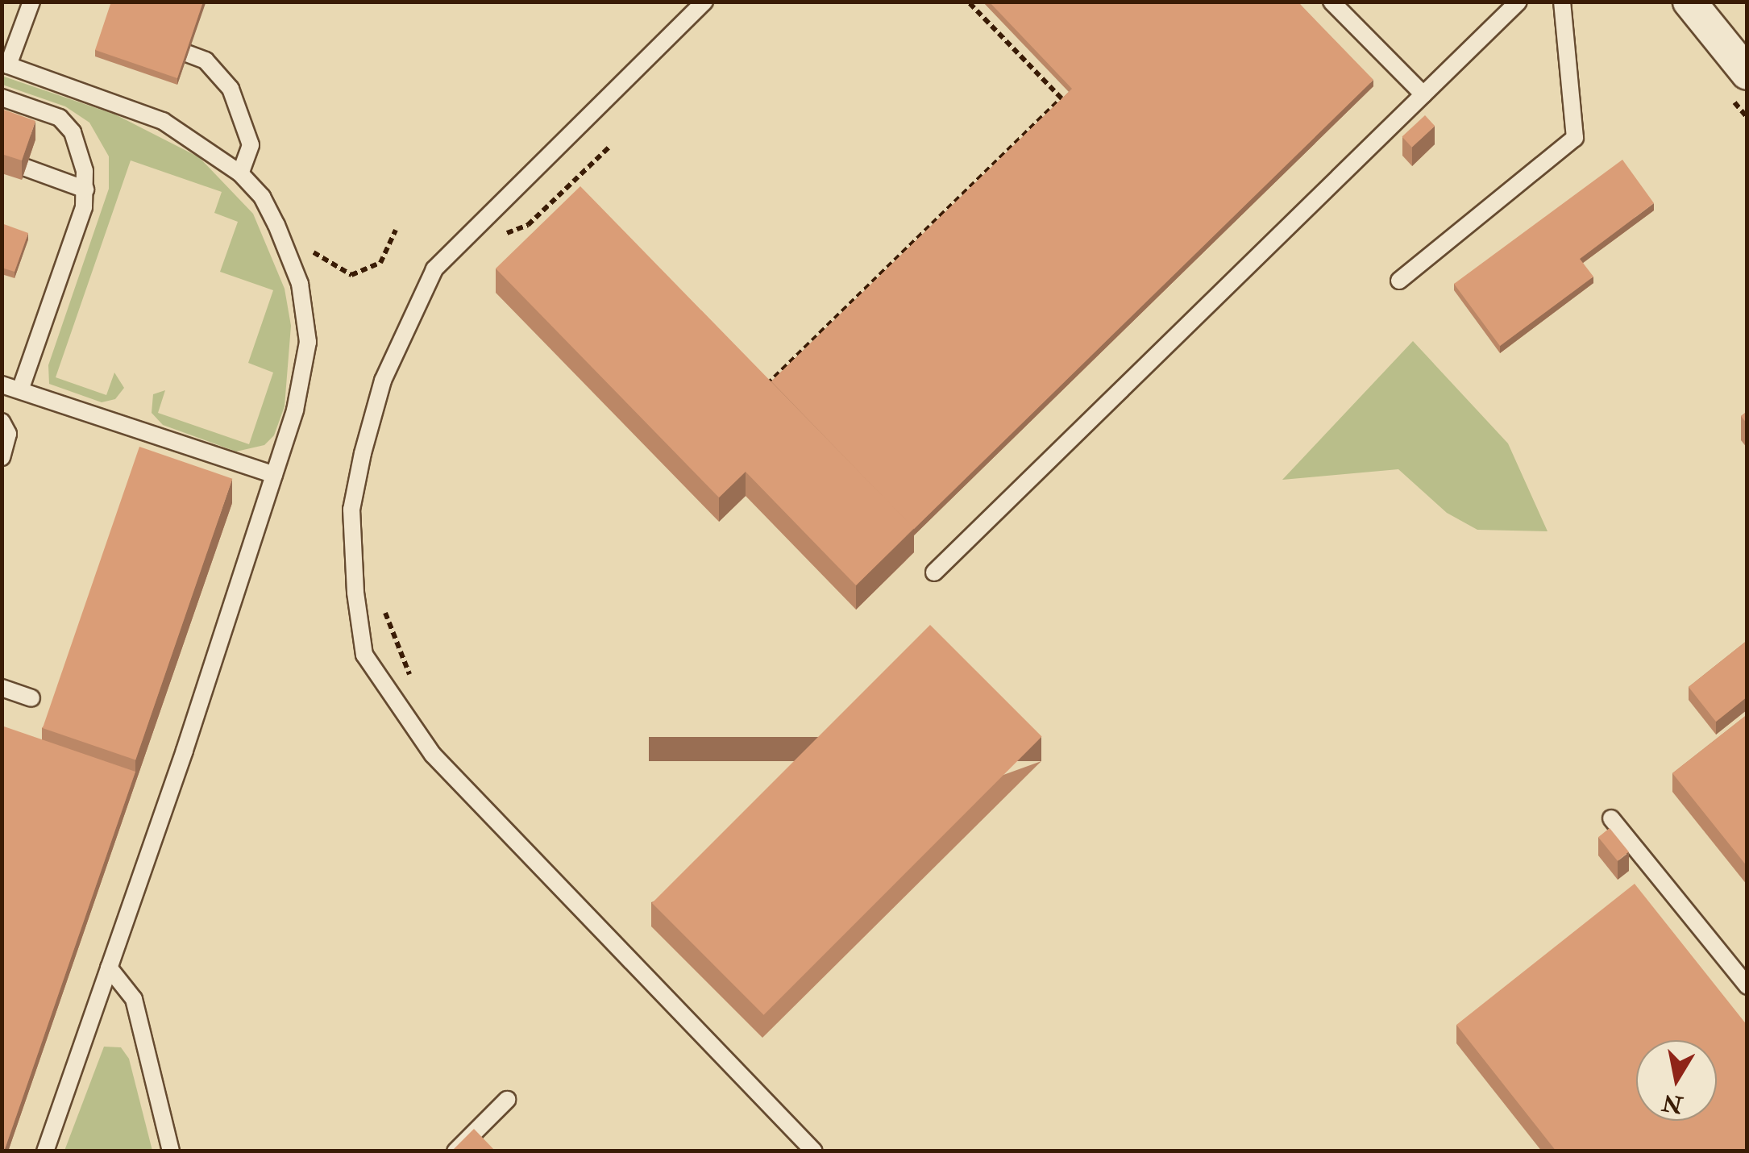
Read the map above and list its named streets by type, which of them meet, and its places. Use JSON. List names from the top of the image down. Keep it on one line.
{"north":"bottom"}
